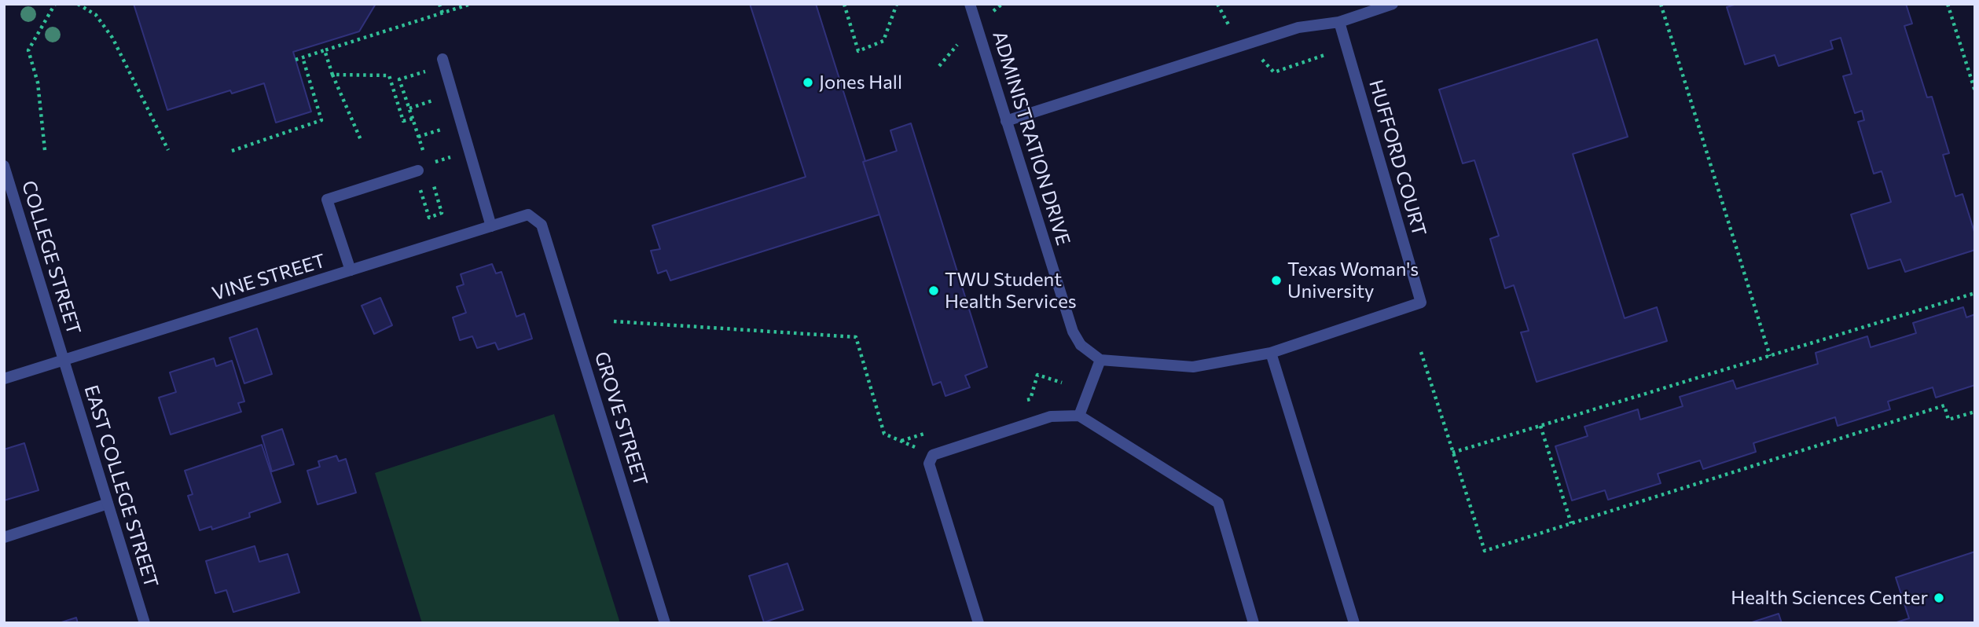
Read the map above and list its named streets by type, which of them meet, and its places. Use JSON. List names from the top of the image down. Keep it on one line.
{"streets":{"street":["ADMINISTRATION DRIVE","HUFFORD COURT","COLLEGE STREET","VINE STREET","GROVE STREET","EAST COLLEGE STREET"]},"crossings":[["ADMINISTRATION DRIVE","HUFFORD COURT"],["COLLEGE STREET","VINE STREET"],["COLLEGE STREET","EAST COLLEGE STREET"],["VINE STREET","GROVE STREET"],["VINE STREET","EAST COLLEGE STREET"]],"places":["Jones Hall","Texas Woman's University","TWU Student Health Services","Health Sciences Center"]}
